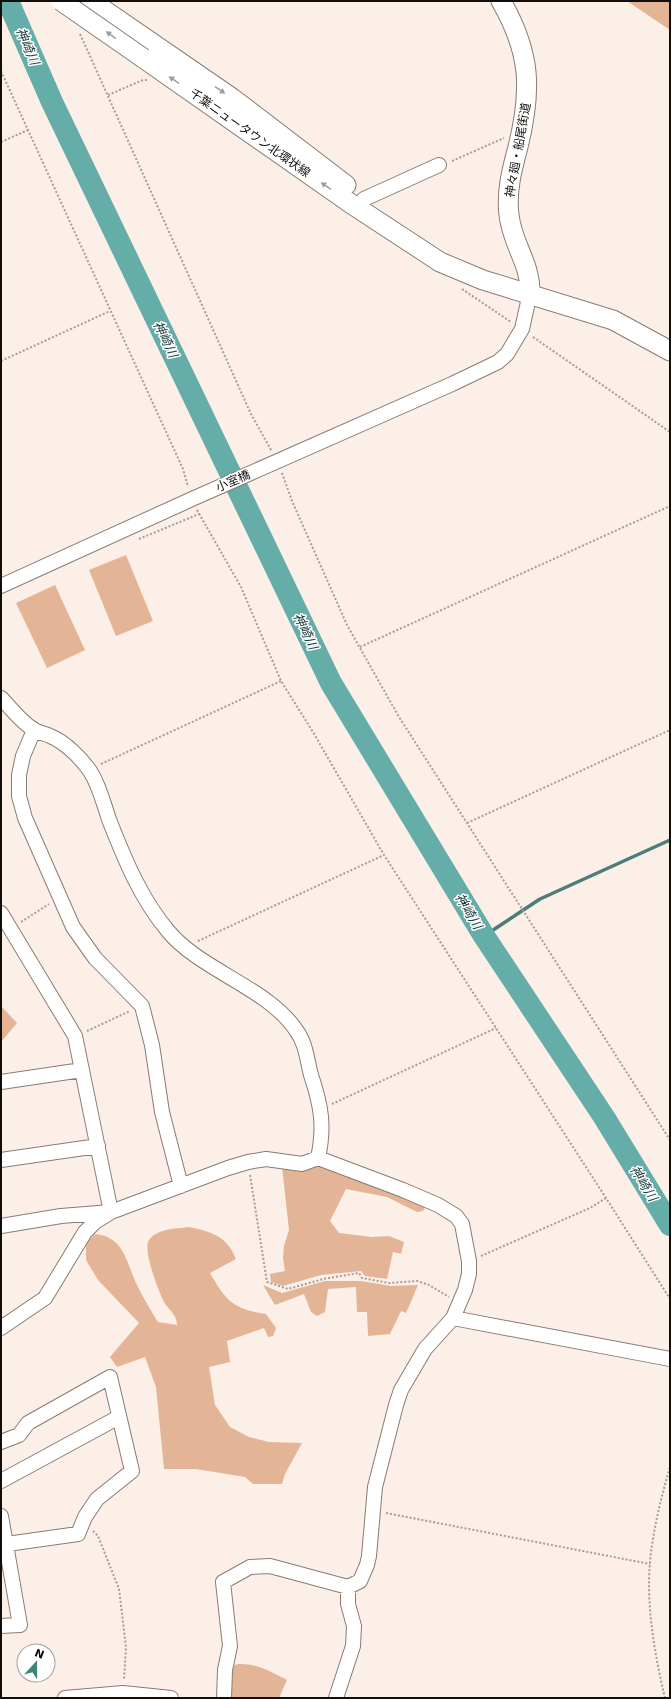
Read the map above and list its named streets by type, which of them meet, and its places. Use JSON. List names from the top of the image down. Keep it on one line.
{"streets":{"main road":["千葉ニュータウン北環状線","神々廻・船尾街道"],"street":["小室橋"]},"crossings":[["千葉ニュータウン北環状線","神々廻・船尾街道"],["千葉ニュータウン北環状線","小室橋"],["神々廻・船尾街道","小室橋"]],"water":["神崎川"],"north":"top"}
